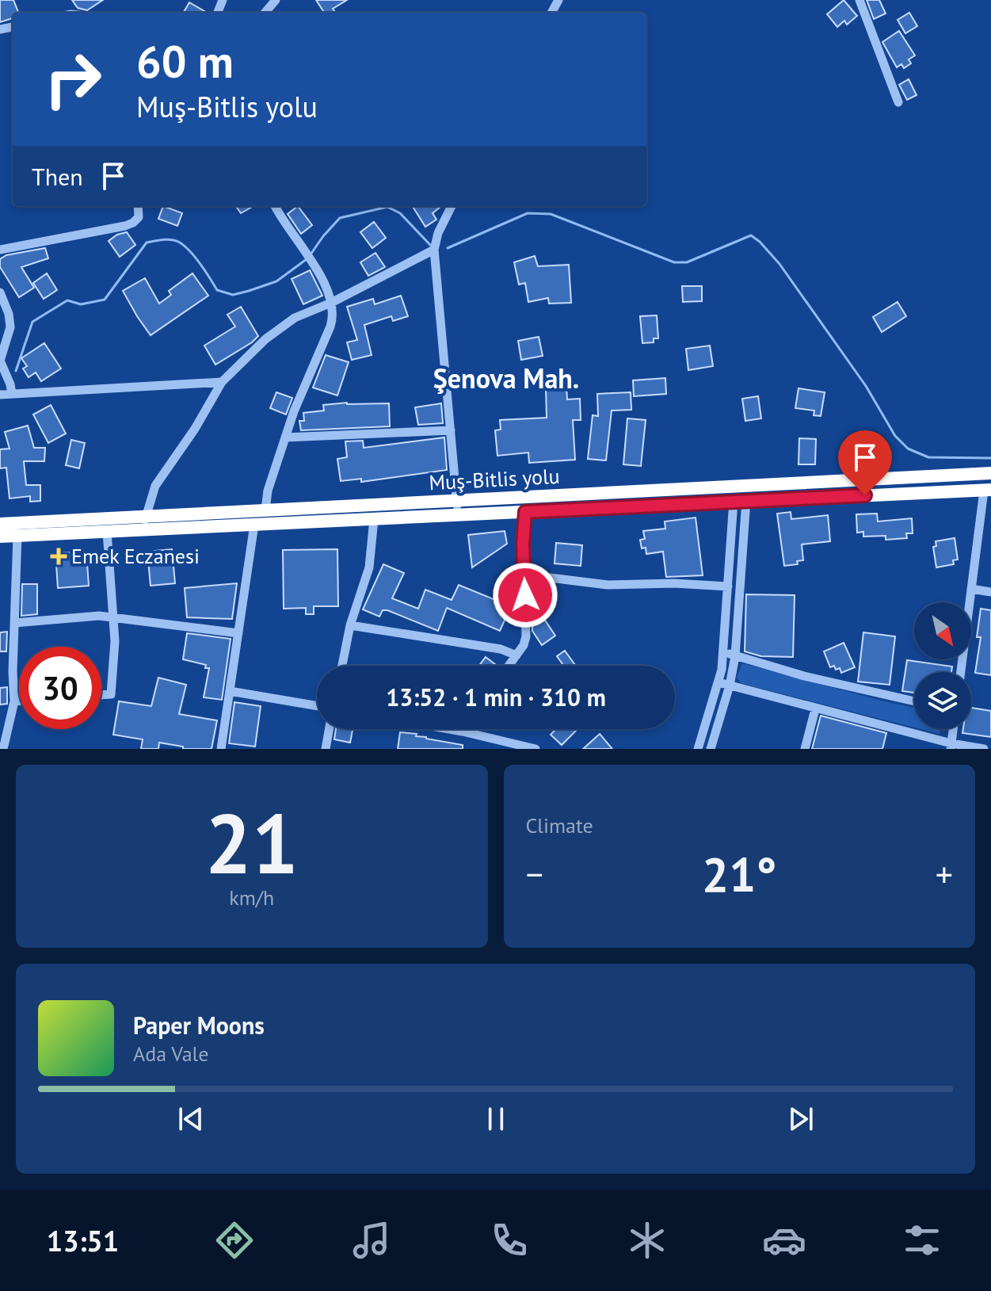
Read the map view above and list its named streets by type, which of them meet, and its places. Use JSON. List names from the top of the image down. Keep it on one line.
{"streets":{"highway":["Muş-Bitlis yolu"]},"districts":["Şenova Mah."],"places":{"health":["Emek Eczanesi"]},"north":"bottom right","page":{"turn":["60 m","Muş-Bitlis yolu"],"then":"Then","limit":"30","trip":"13:52 · 1 min · 310 m","tile":[["21","km/h"],"Climate"],"heat":["−","21°","+"],"song":["Paper Moons","Ada Vale"],"tabs":"13:51"}}
